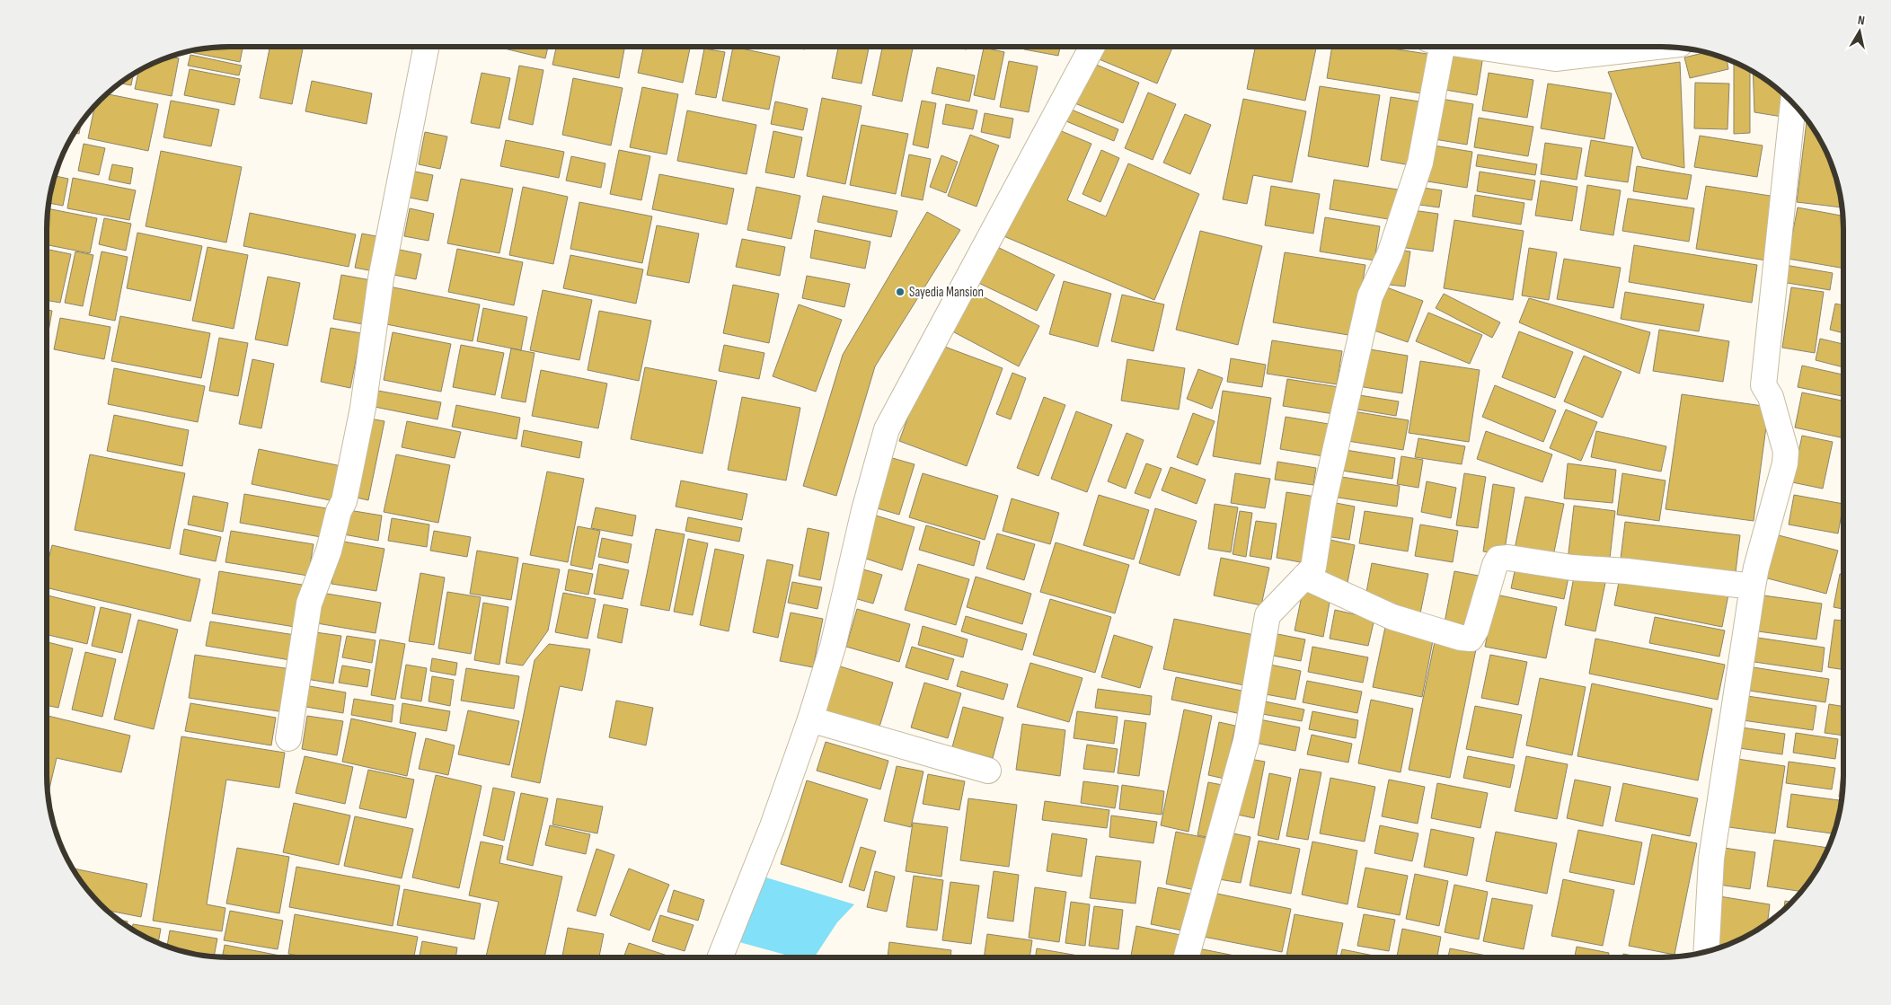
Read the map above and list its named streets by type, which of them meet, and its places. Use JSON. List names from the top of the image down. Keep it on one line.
{"places":["Sayedia Mansion"],"north":"top"}
